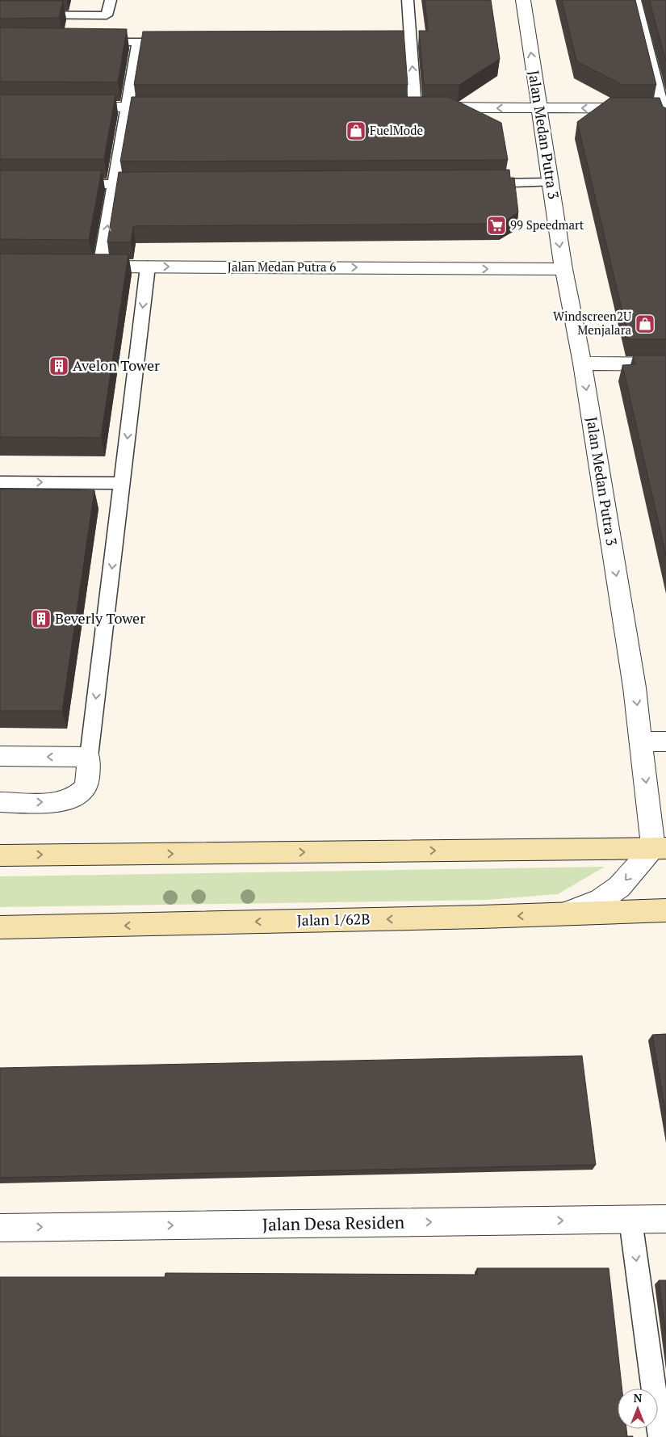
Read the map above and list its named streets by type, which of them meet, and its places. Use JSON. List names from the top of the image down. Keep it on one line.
{"streets":{"main road":["Jalan 1/62B"],"street":["Jalan Medan Putra 3","Jalan Medan Putra 6","Jalan Desa Residen"]},"crossings":[["Jalan Medan Putra 3","Jalan Medan Putra 6"]],"one_way":["Jalan Desa Residen"],"places":{"shop":["FuelMode","Windscreen2U Menjalara"],"supermarket":["99 Speedmart"],"building":["Avelon Tower","Beverly Tower"]},"north":"top"}
